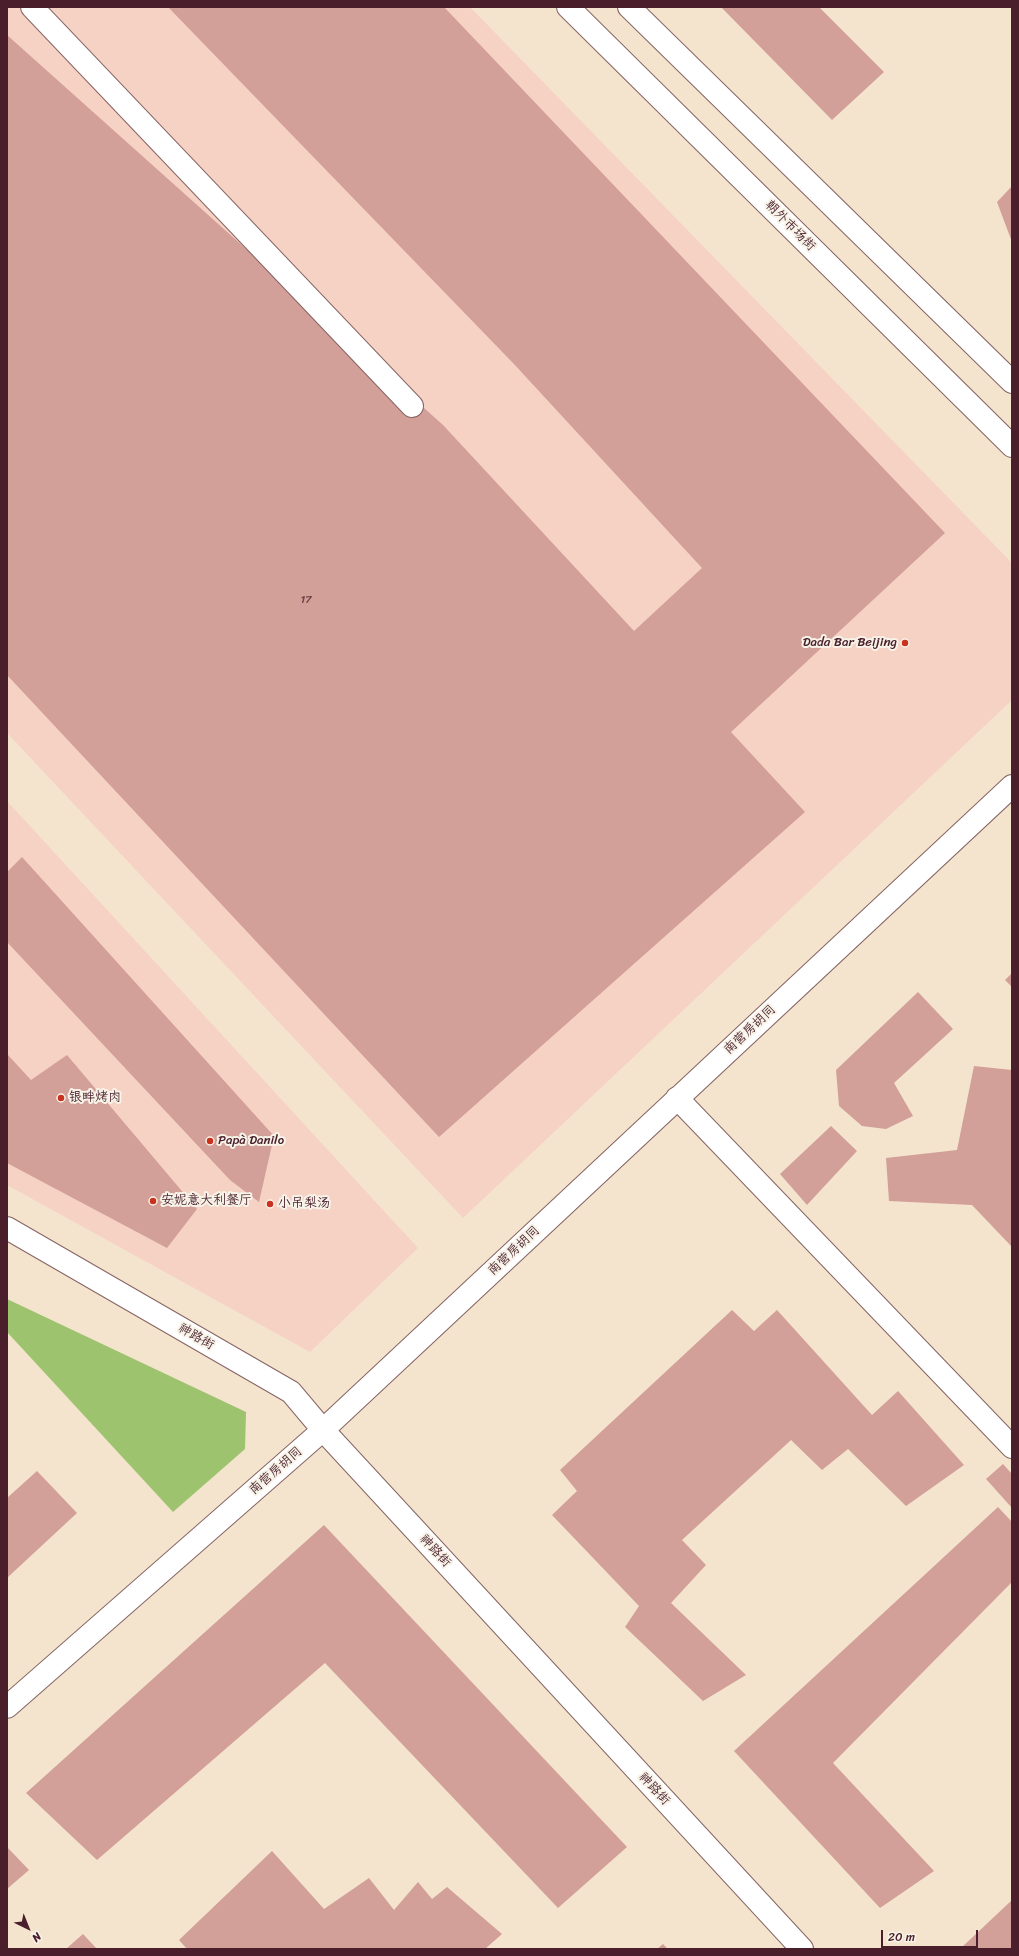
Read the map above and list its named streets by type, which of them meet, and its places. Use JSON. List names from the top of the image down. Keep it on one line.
{"streets":{"street":["朝外市场街","南营房胡同","神路街"]},"crossings":[["南营房胡同","神路街"]],"places":["Dada Bar Beijing","银畔烤肉","Papà Danilo","安妮意大利餐厅","小吊梨汤"],"house_numbers":["17"],"scale_bar":"20 m","north":"bottom right"}
